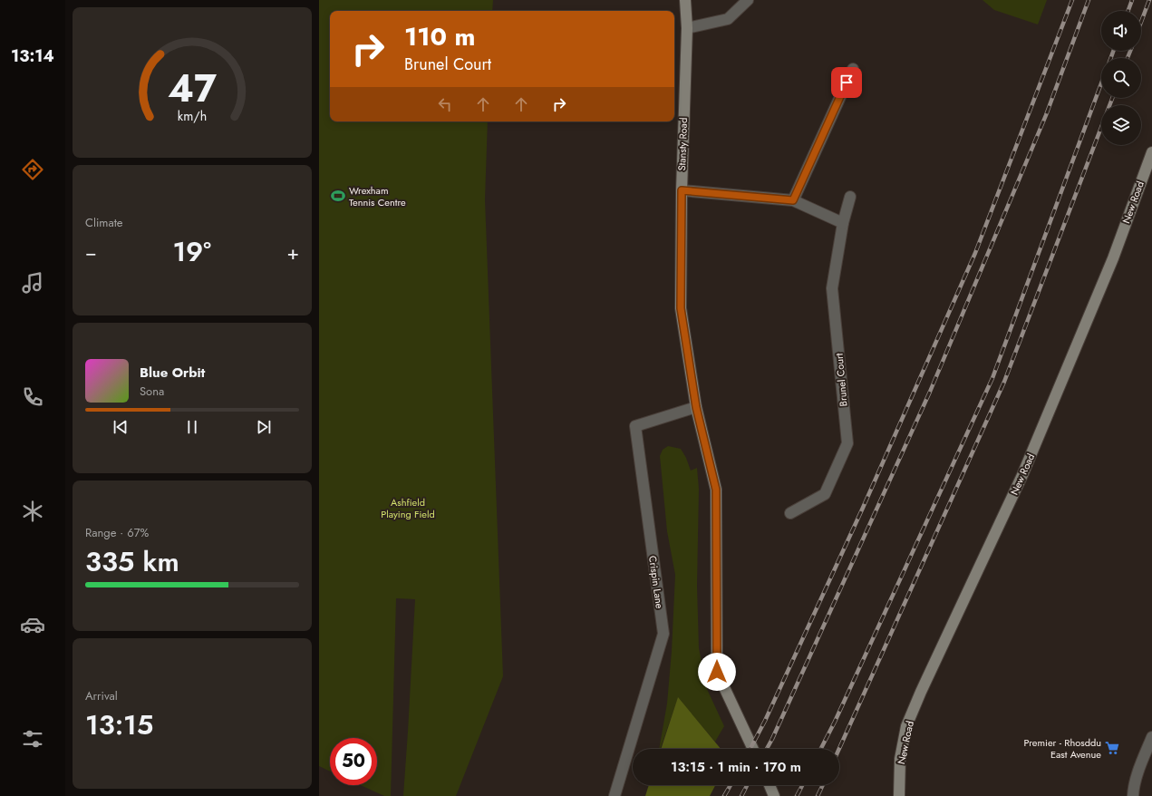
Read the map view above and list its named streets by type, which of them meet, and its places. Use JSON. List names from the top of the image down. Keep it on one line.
{"streets":{"main road":["Stansty Road","New Road"],"street":["Brunel Court","Crispin Lane"]},"crossings":[["Stansty Road","Crispin Lane"]],"parks":["Ashfield Playing Field"],"places":{"sports":["Wrexham Tennis Centre"],"supermarket":["Premier - Rhosddu East Avenue"]},"page":{"tabs":"13:14","turn":["110 m","Brunel Court"],"tile":["Climate",["Range · 67%","335 km"],["Arrival","13:15"]],"heat":["−","19°","+"],"song":["Blue Orbit","Sona"],"limit":"50","trip":"13:15 · 1 min · 170 m","gauge":["47","km/h"]}}
